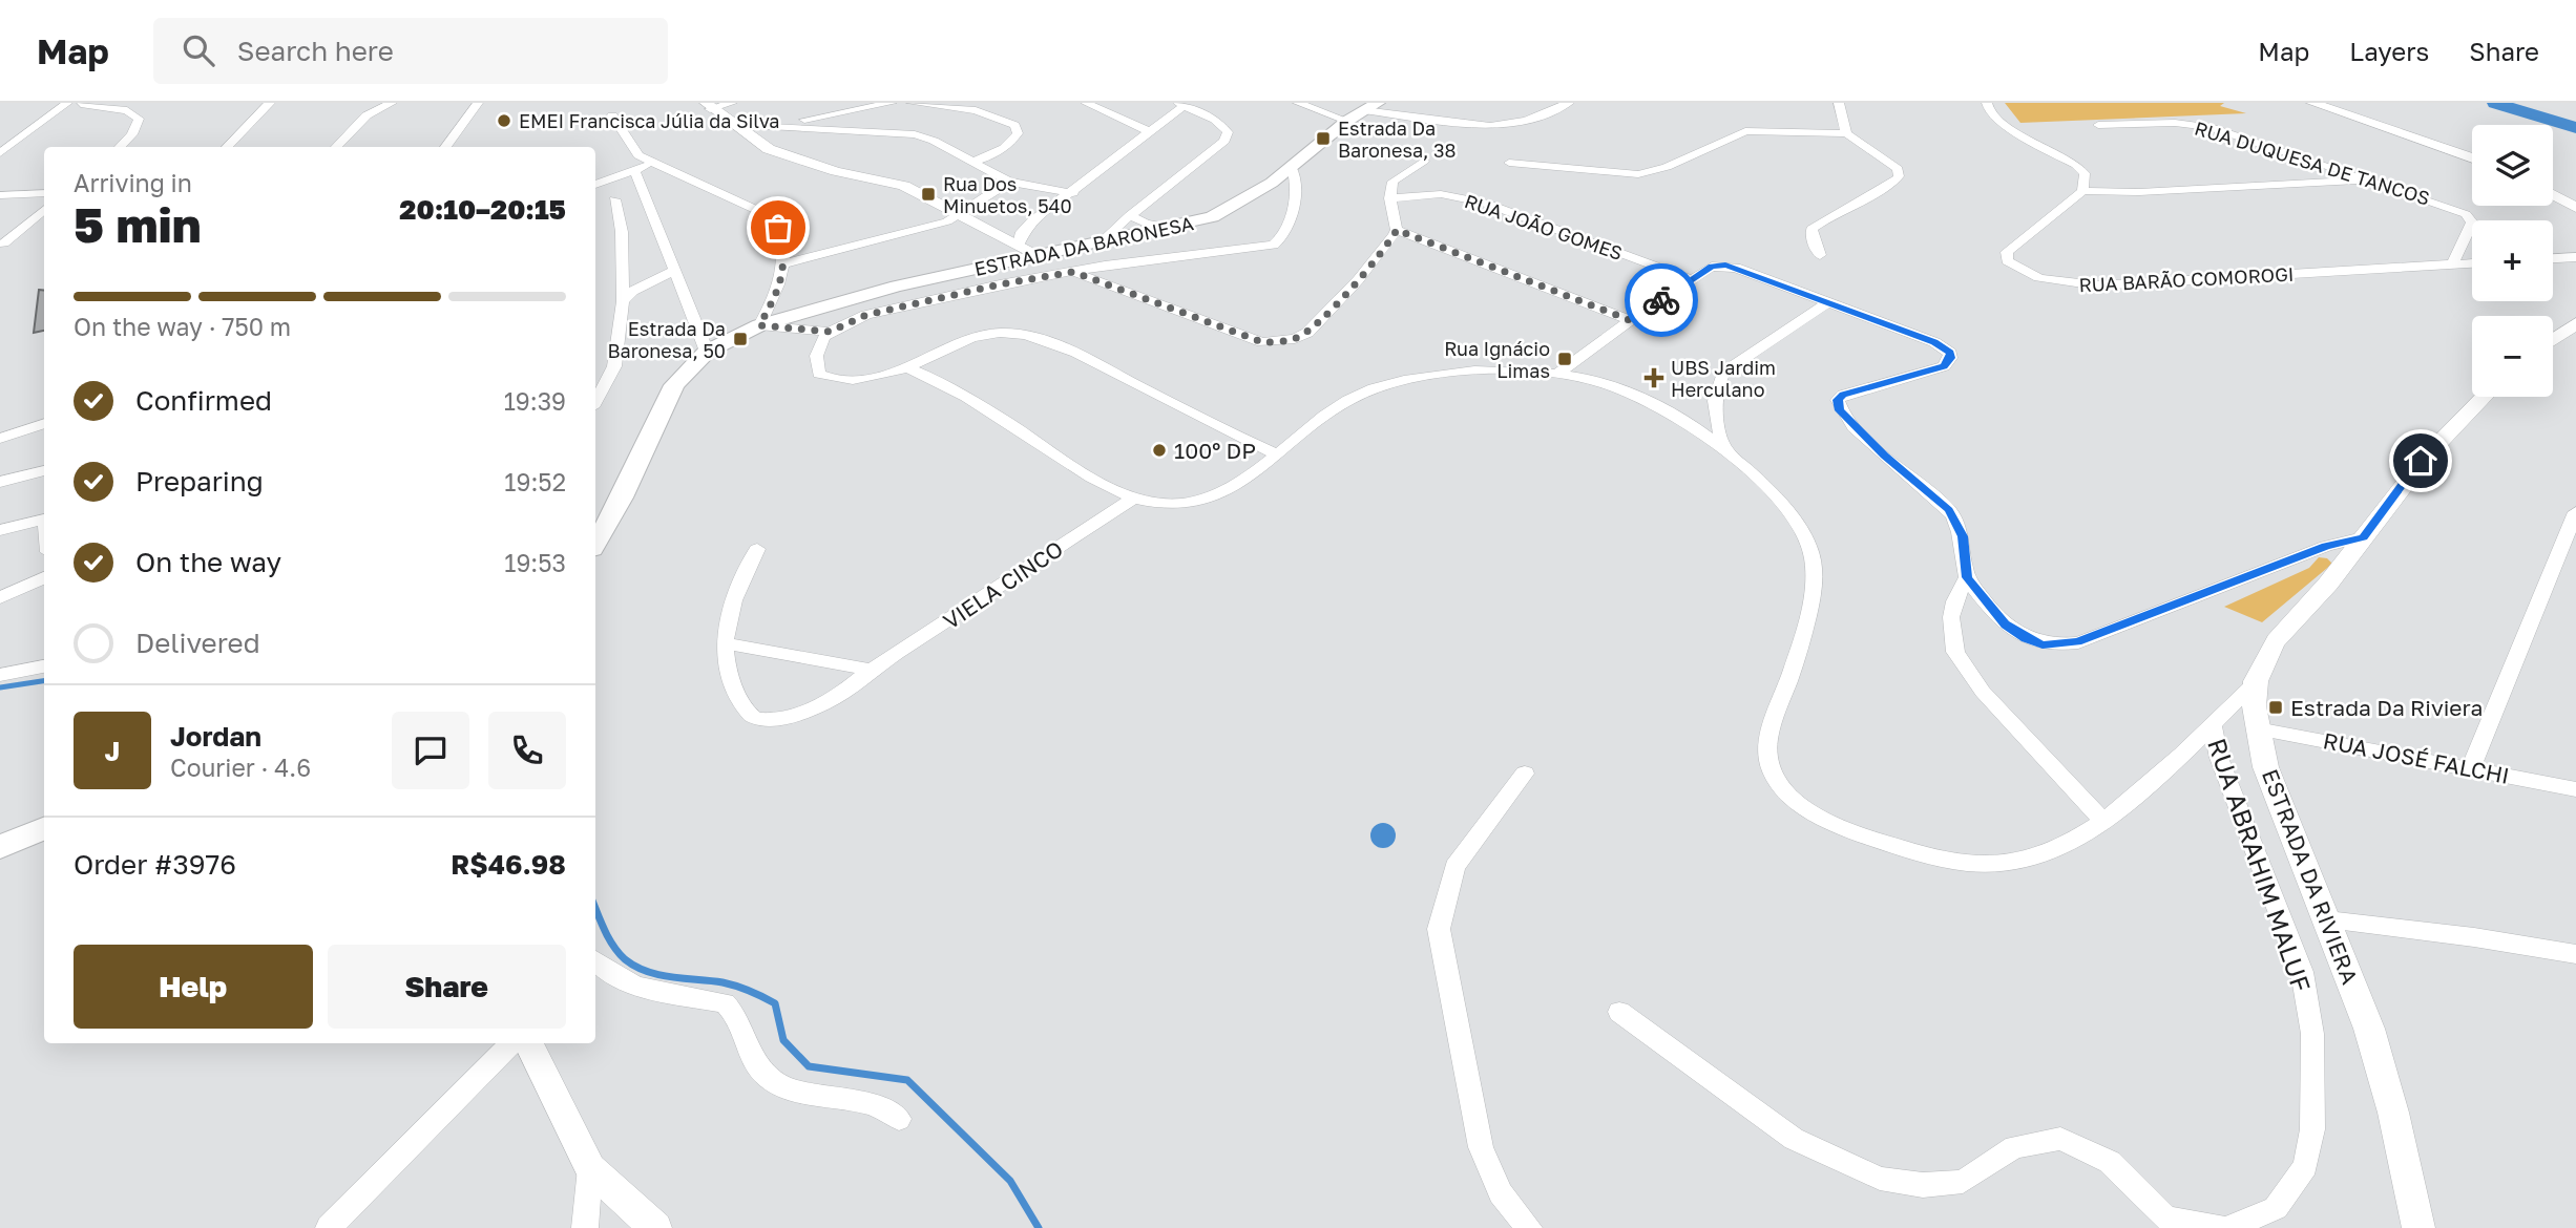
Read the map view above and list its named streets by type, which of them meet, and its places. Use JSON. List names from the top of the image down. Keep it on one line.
{"streets":{"main road":["ESTRADA DA BARONESA"],"street":["RUA DUQUESA DE TANCOS","RUA JOÃO GOMES","RUA BARÃO COMOROGI","VIELA CINCO","RUA JOSÉ FALCHI","RUA ABRAHIM MALUF","ESTRADA DA RIVIERA"]},"crossings":[["RUA DUQUESA DE TANCOS","RUA BARÃO COMOROGI"],["RUA JOSÉ FALCHI","ESTRADA DA RIVIERA"]],"places":{"other":["EMEI Francisca Júlia da Silva","100º DP"],"transit":["Estrada Da Baronesa, 38","Rua Dos Minuetos, 540","Estrada Da Baronesa, 50","Rua Ignácio Limas","Estrada Da Riviera"],"health":["UBS Jardim Herculano"]},"page":{"header":"Map","search":"Search here","nav":["Map","Layers","Share"],"map_buttons":["+","−"],"heading":["5 min","Arriving in","20:10–20:15"],"panel":["Jordan","Courier · 4.6","Order #3976","R$46.98"],"bar":"On the way · 750 m","list":[["Confirmed","19:39"],["Preparing","19:52"],["On the way","19:53"],"Delivered"],"round":"J","buttons":["Help","Share"]}}
